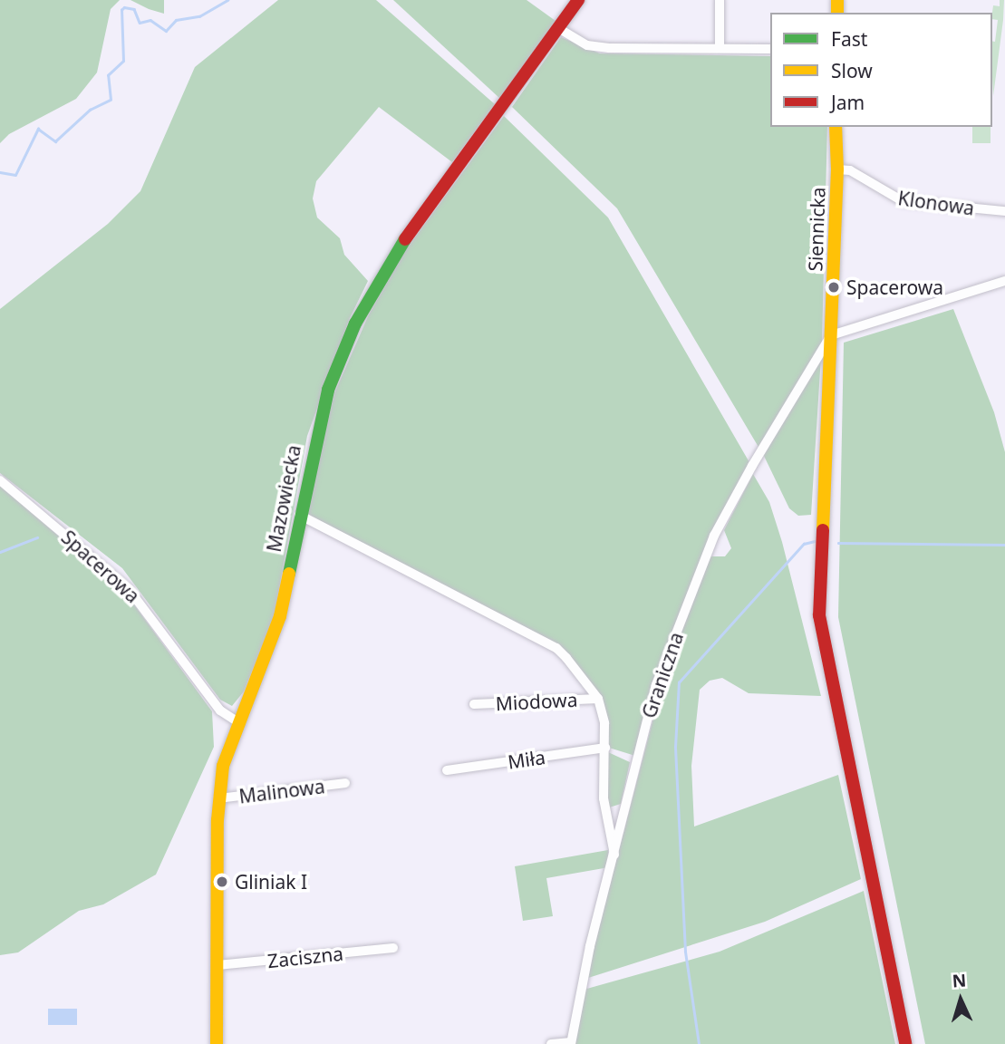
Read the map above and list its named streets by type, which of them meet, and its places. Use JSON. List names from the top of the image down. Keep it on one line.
{"streets":{"street":["Klonowa","Siennicka","Mazowiecka","Spacerowa","Graniczna","Miodowa","Miła","Malinowa","Zaciszna"]},"crossings":[["Klonowa","Siennicka"],["Siennicka","Graniczna"],["Mazowiecka","Spacerowa"],["Mazowiecka","Malinowa"],["Mazowiecka","Zaciszna"]],"places":["Spacerowa","Gliniak I"],"legend":["Fast","Slow","Jam"],"north":"top"}
